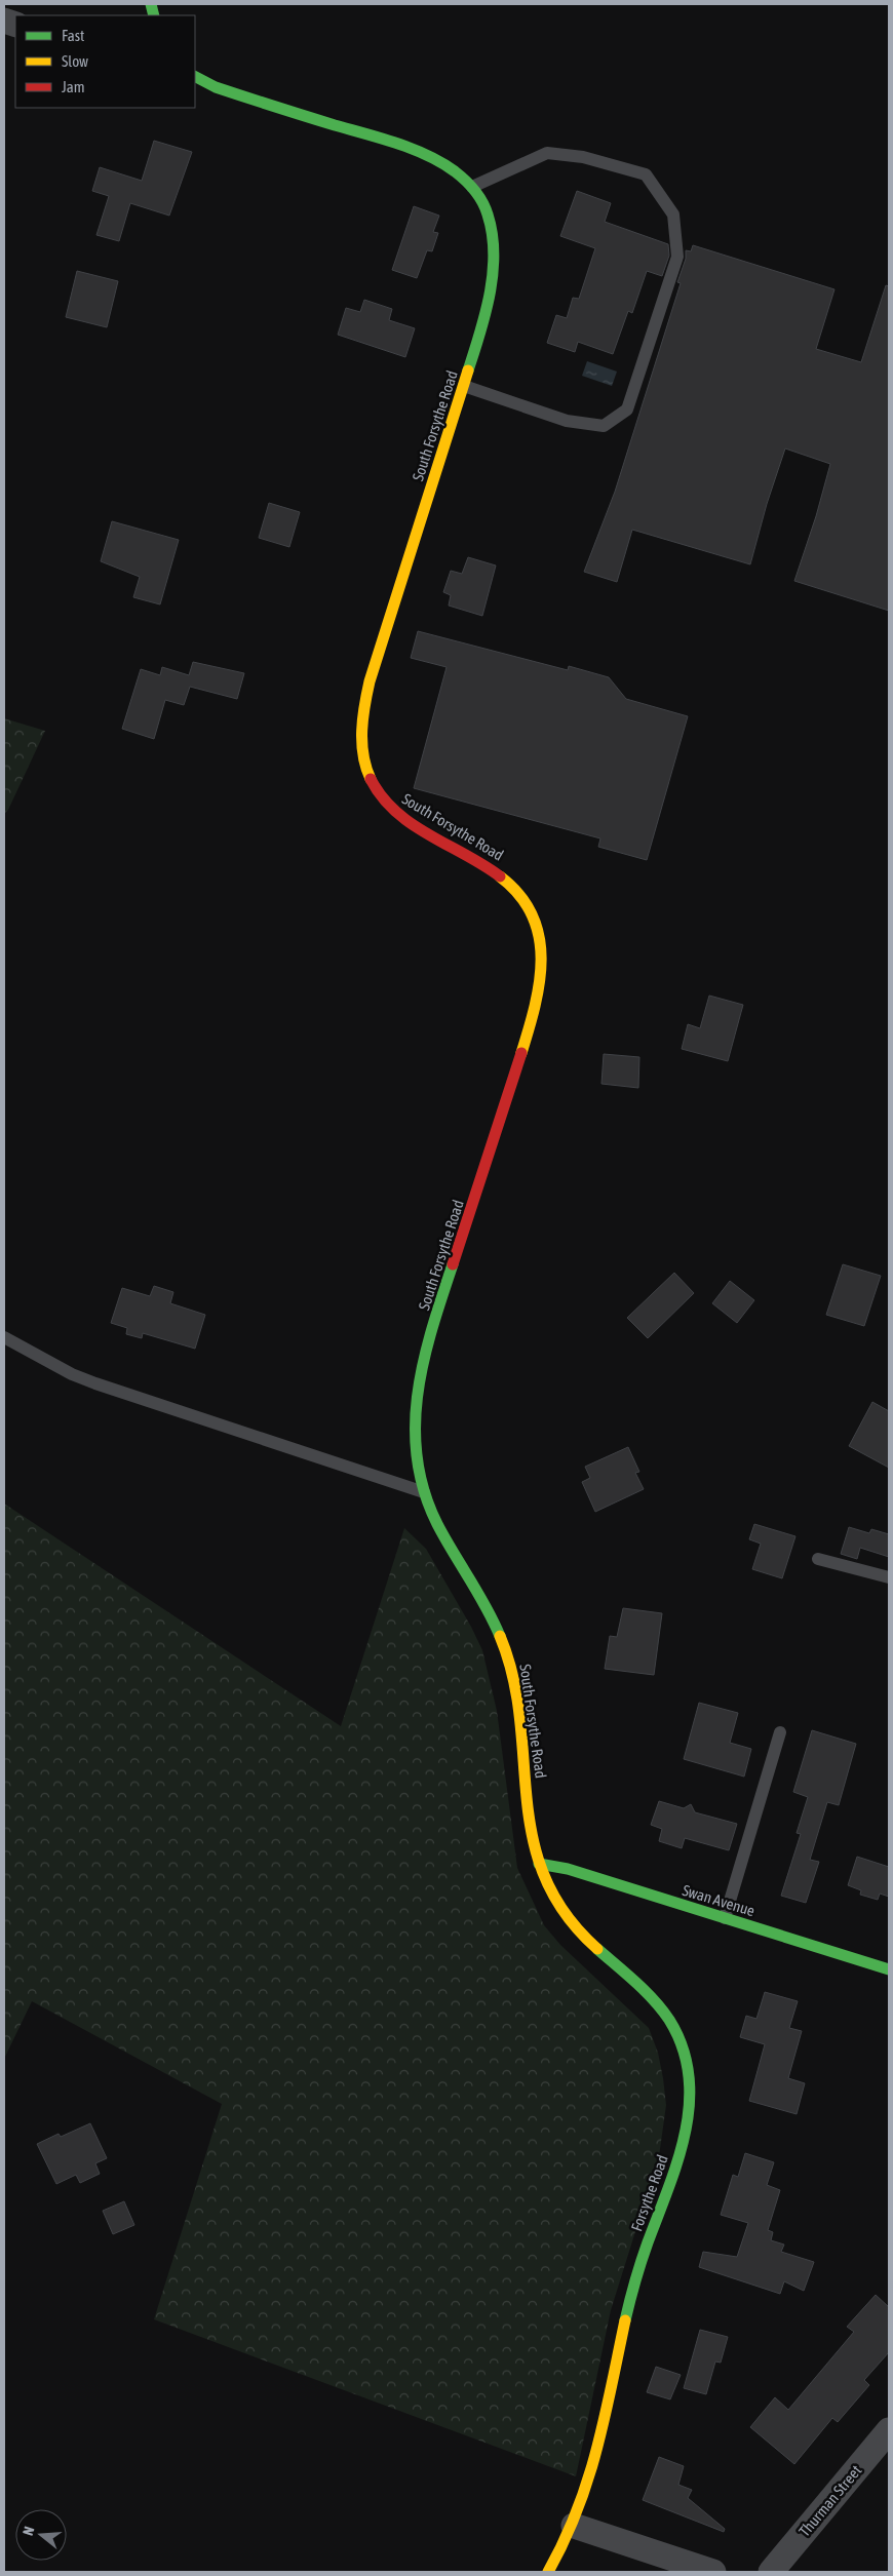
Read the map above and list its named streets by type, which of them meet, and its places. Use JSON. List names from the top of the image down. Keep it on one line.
{"streets":{"street":["South Forsythe Road","Swan Avenue","Forsythe Road","Thurman Street"]},"crossings":[["South Forsythe Road","Swan Avenue"],["South Forsythe Road","Forsythe Road"],["Swan Avenue","Forsythe Road"]],"legend":["Fast","Slow","Jam"],"north":"left"}
